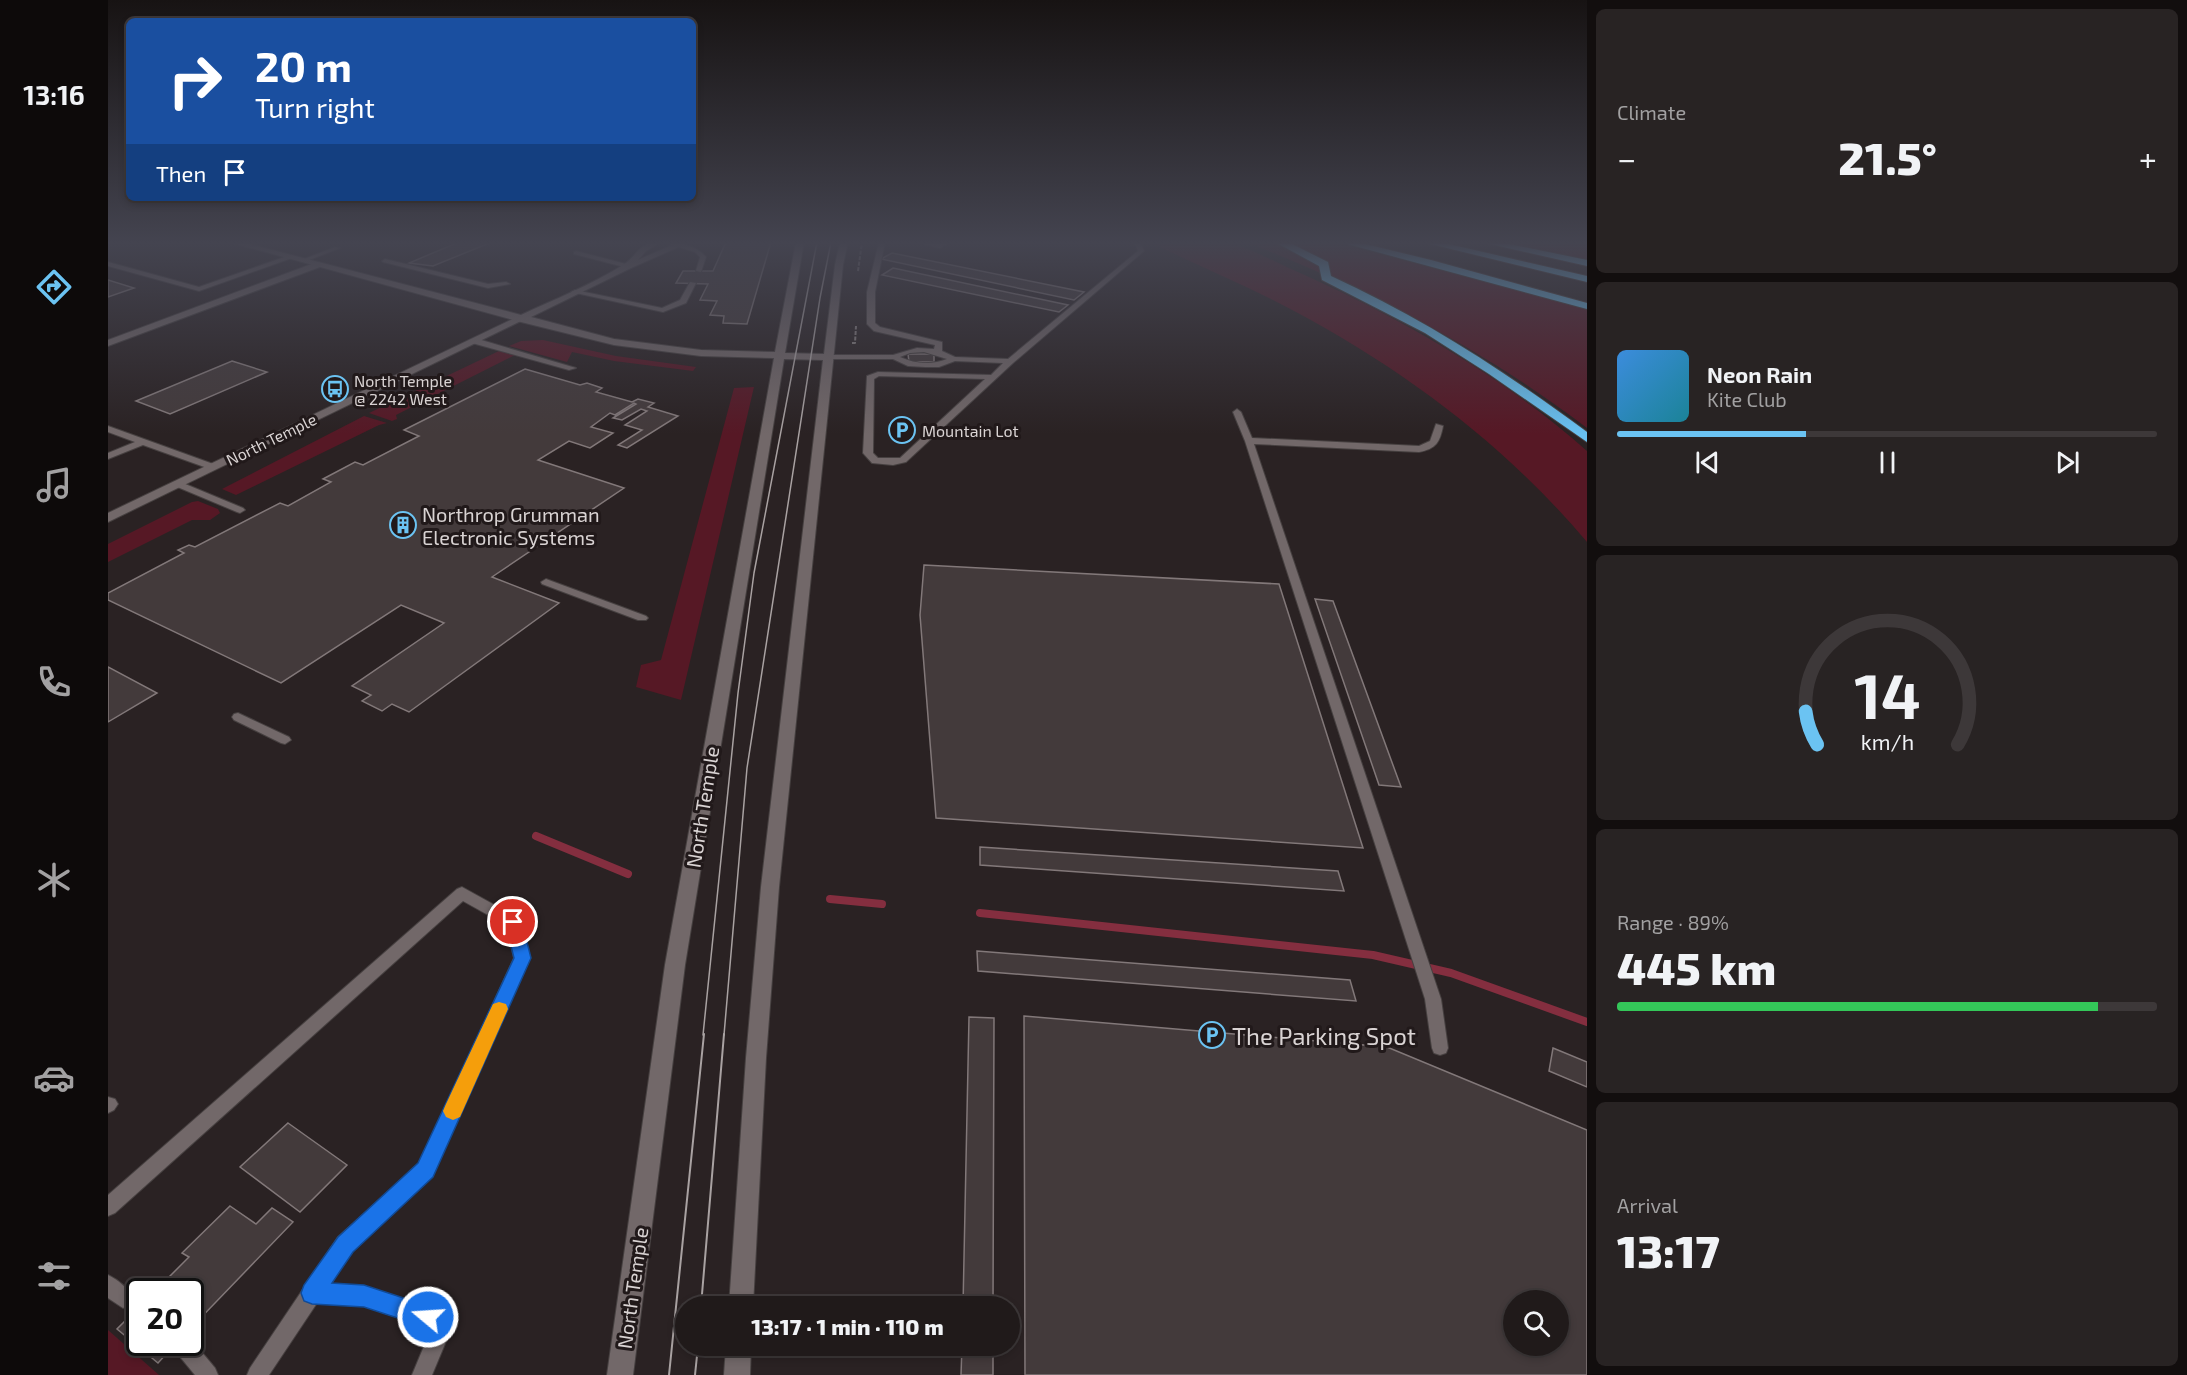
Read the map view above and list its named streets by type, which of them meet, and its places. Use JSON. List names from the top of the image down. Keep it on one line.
{"streets":{"main road":["North Temple"]},"places":{"bus stop":["North Temple @ 2242 West"],"parking":["Mountain Lot","The Parking Spot"],"building":["Northrop Grumman Electronic Systems"]},"page":{"tabs":"13:16","tile":["Climate",["Range · 89%","445 km"],["Arrival","13:17"]],"turn":["20 m","Turn right"],"heat":["−","21.5°","+"],"then":"Then","song":["Neon Rain","Kite Club"],"limit":"20","trip":"13:17 · 1 min · 110 m","gauge":["14","km/h"]}}
